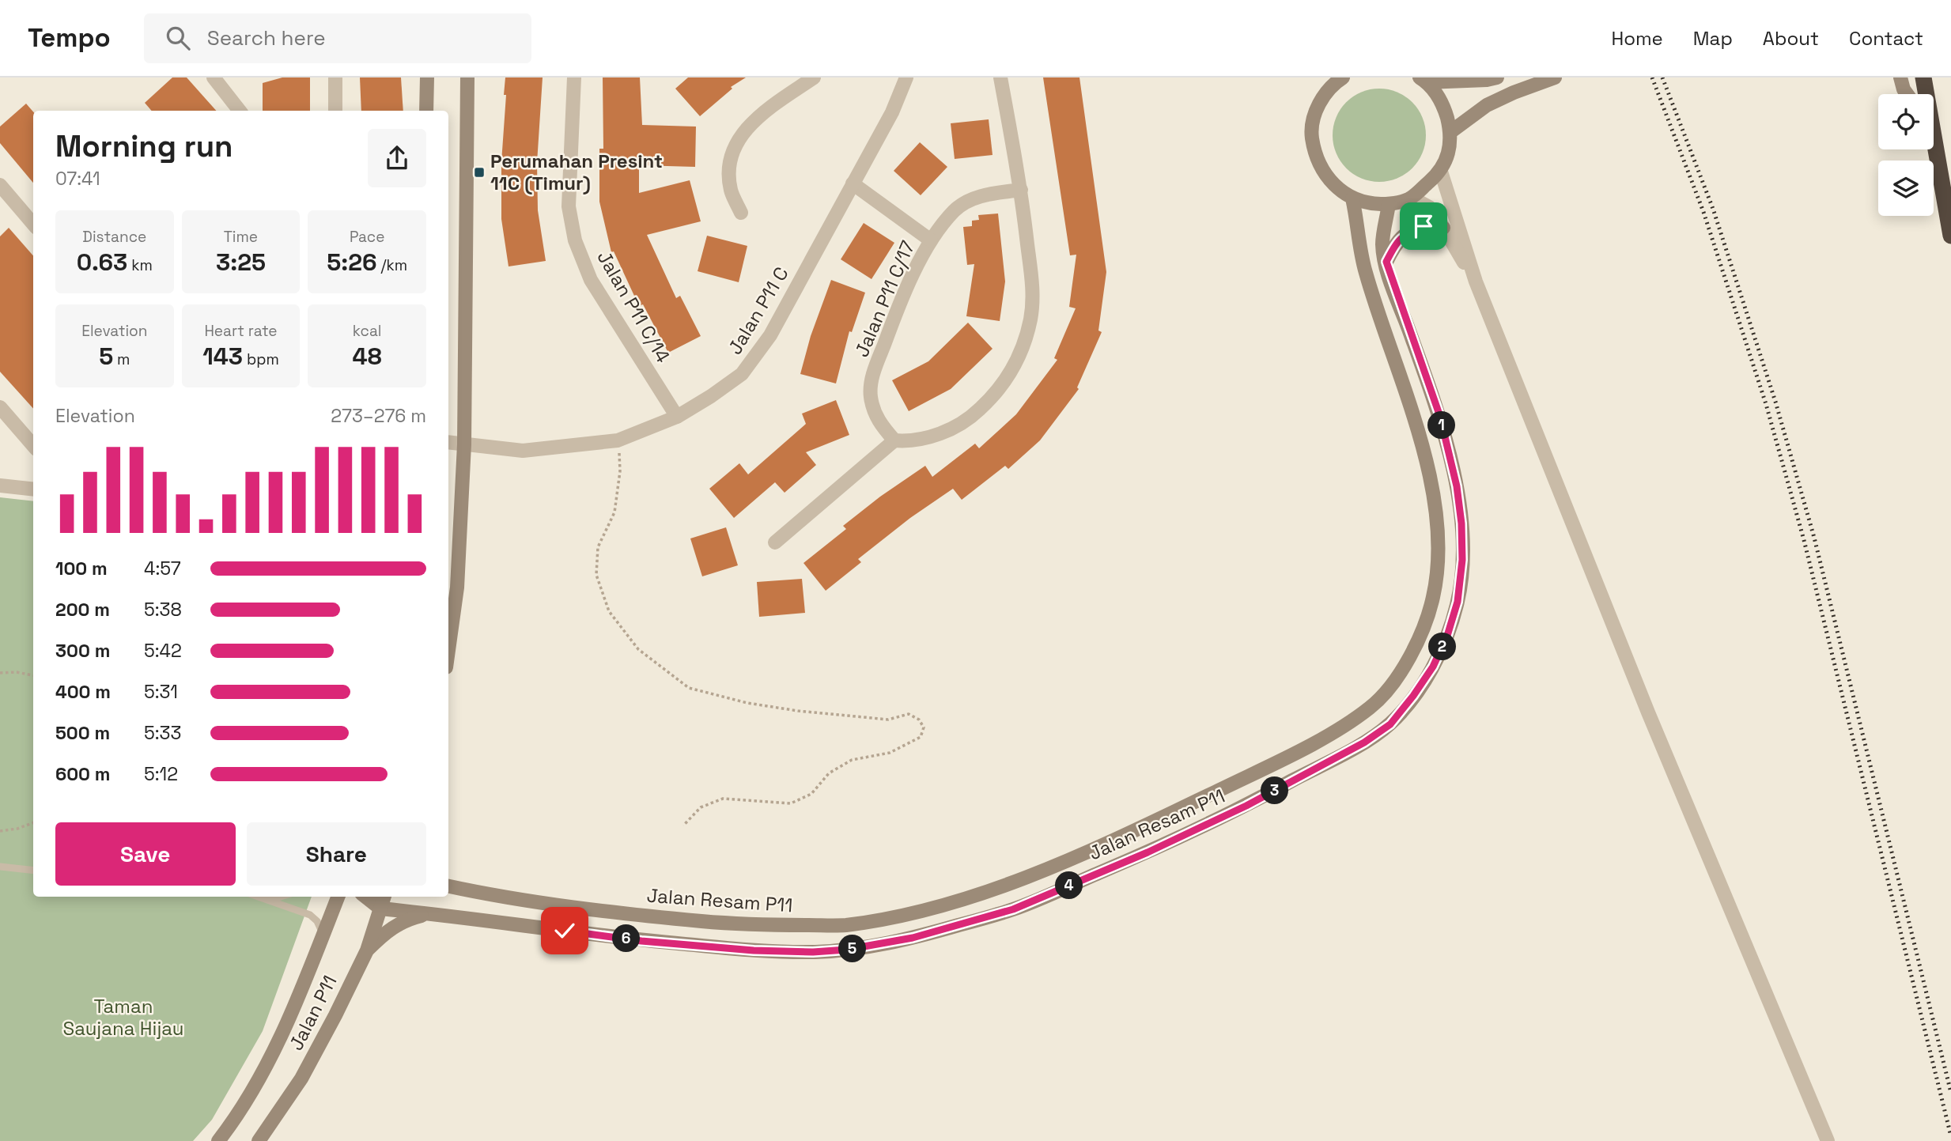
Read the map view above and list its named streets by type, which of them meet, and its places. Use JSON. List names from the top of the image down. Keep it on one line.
{"streets":{"main road":["Jalan Resam P11","Jalan P11"],"street":["Jalan P11 C/17","Jalan P11 C/14","Jalan P11 C"]},"crossings":[["Jalan P11 C/14","Jalan P11 C"],["Jalan Resam P11","Jalan P11"]],"parks":["Taman Saujana Hijau"],"places":{"transit":["Perumahan Presint 11C (Timur)"]},"page":{"header":"Tempo","search":"Search here","nav":["Home","Map","About","Contact"],"heading":["Morning run","07:41"],"stats":[["Distance","0.63 km"],["Time","3:25"],["Pace","5:26 /km"],["Elevation","5 m"],["Heart rate","143 bpm"],["kcal","48"]],"chart":["Elevation","273–276 m"],"pins":["1","2","3","4","6","5"],"list":[{"name":"100 m","note":"4:57"},{"name":"200 m","note":"5:38"},{"name":"300 m","note":"5:42"},{"name":"400 m","note":"5:31"},{"name":"500 m","note":"5:33"},{"name":"600 m","note":"5:12"}],"buttons":["Save","Share"]}}
